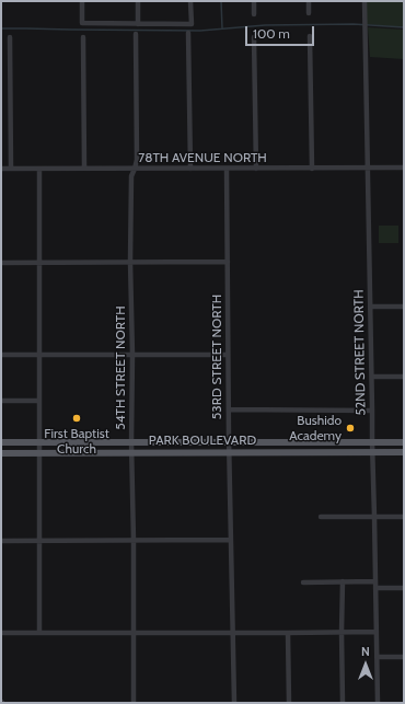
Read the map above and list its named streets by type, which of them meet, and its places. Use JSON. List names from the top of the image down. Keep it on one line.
{"streets":{"main road":["PARK BOULEVARD"],"street":["78TH AVENUE NORTH","52ND STREET NORTH","53RD STREET NORTH","54TH STREET NORTH"]},"crossings":[["78TH AVENUE NORTH","52ND STREET NORTH"],["78TH AVENUE NORTH","53RD STREET NORTH"],["78TH AVENUE NORTH","54TH STREET NORTH"],["52ND STREET NORTH","PARK BOULEVARD"],["53RD STREET NORTH","PARK BOULEVARD"],["54TH STREET NORTH","PARK BOULEVARD"]],"places":["First Baptist Church","Bushido Academy"],"scale_bar":"100 m","north":"top"}
